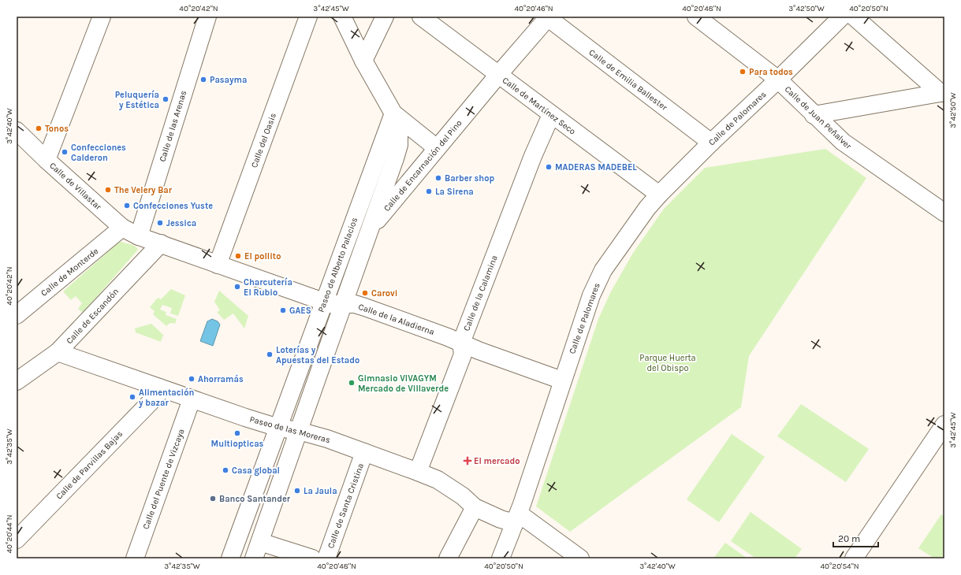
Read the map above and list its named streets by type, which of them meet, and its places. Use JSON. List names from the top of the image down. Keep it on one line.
{"streets":{"street":["Calle de Emilia Ballester","Calle de Martínez Seco","Calle de Juan Peñalver","Calle de Palomares","Calle de las Arenas","Calle del Oasis","Calle de Encarnación del Pino","Calle de Villastar","Paseo de Alberto Palacios","Calle de Monterde","Calle de la Calamina","Calle de Escandón","Calle de la Aladierna","Paseo de las Moreras","Calle de Parvillas Bajas","Calle del Puente de Vizcaya","Calle de Santa Cristina"]},"crossings":[["Calle de Emilia Ballester","Calle de Palomares"],["Calle de Emilia Ballester","Calle de Encarnación del Pino"],["Calle de Martínez Seco","Calle de Palomares"],["Calle de Martínez Seco","Calle de Encarnación del Pino"],["Calle de Martínez Seco","Calle de la Calamina"],["Calle de Juan Peñalver","Calle de Palomares"],["Calle de Palomares","Calle de la Aladierna"],["Calle de Palomares","Paseo de las Moreras"],["Calle de las Arenas","Calle de Villastar"],["Calle de las Arenas","Calle de la Aladierna"],["Calle del Oasis","Calle de la Aladierna"],["Calle de Villastar","Calle de Monterde"],["Calle de Villastar","Calle de la Aladierna"],["Paseo de Alberto Palacios","Calle de la Aladierna"],["Paseo de Alberto Palacios","Paseo de las Moreras"],["Calle de la Calamina","Calle de la Aladierna"],["Calle de la Calamina","Paseo de las Moreras"],["Calle de Escandón","Calle de la Aladierna"],["Calle de Escandón","Paseo de las Moreras"],["Paseo de las Moreras","Calle de Parvillas Bajas"],["Paseo de las Moreras","Calle del Puente de Vizcaya"],["Paseo de las Moreras","Calle de Santa Cristina"]],"parks":["Parque Huerta del Obispo"],"places":{"other":["Para todos","Pasayma","Peluquería y Estética","Tonos","Confecciones Calderon","MADERAS MADEBEL","Barber shop","The Velery Bar","La Sirena","Confecciones Yuste","Jessica","El pollito","Charcutería El Rubio","Carovi","GAES","Loterías y Apuestas del Estado","Ahorramás","Gimnasio VIVAGYM Mercado de Villaverde","Alimentación y bazar","Multiopticas","Casa global","La Jaula","Banco Santander"],"health":["El mercado"]},"scale_bar":"20 m","coordinates":["40°20'42\"N","3°42'45\"W","40°20'46\"N","40°20'48\"N","3°42'50\"W","40°20'50\"N","3°42'40\"W","3°42'35\"W","40°20'44\"N","40°20'54\"N"]}
